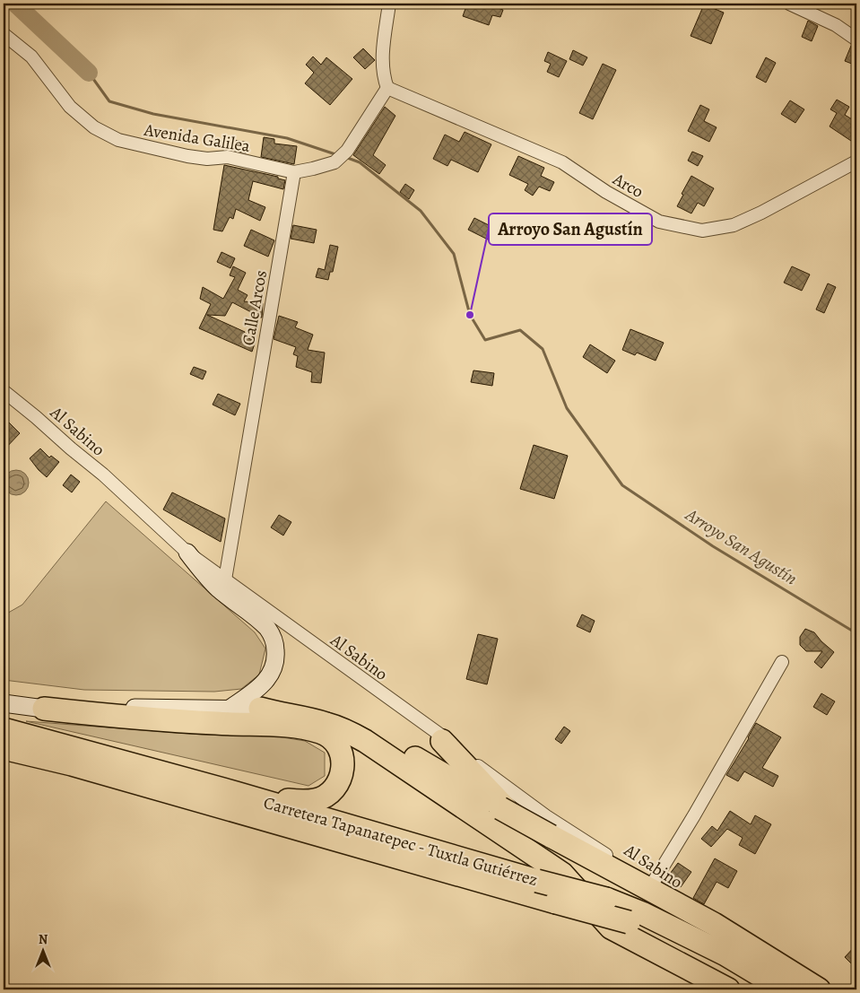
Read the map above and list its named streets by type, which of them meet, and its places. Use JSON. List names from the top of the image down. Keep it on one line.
{"streets":{"highway":["Carretera Tapanatepec - Tuxtla Gutiérrez"],"street":["Avenida Galilea","Arco","Calle Arcos","Al Sabino"]},"crossings":[["Avenida Galilea","Calle Arcos"],["Calle Arcos","Al Sabino"]],"water":["Arroyo San Agustín"],"places":["Arroyo San Agustín"],"north":"top"}
